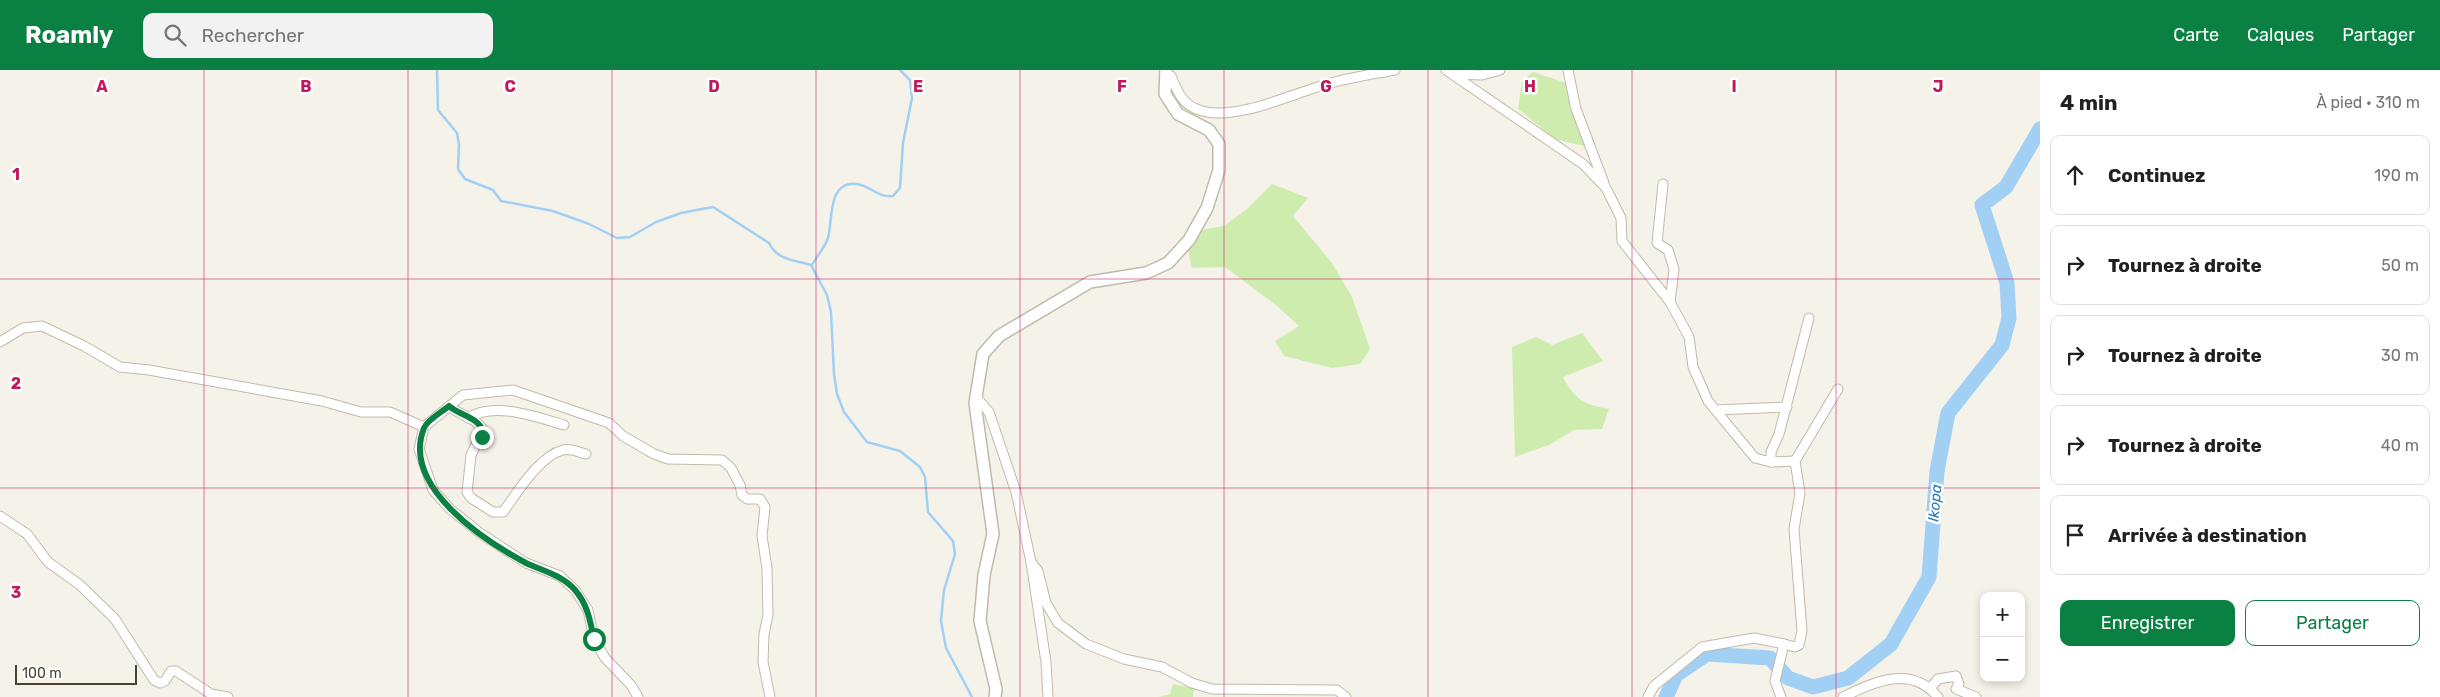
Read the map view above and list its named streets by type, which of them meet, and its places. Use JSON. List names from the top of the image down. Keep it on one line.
{"water":["Ikopa"],"scale_bar":"100 m","page":{"header":"Roamly","search":"Rechercher","nav":["Carte","Calques","Partager"],"heading":["4 min","À pied · 310 m"],"list":[["Continuez","190 m"],["Tournez à droite","50 m"],["Tournez à droite","30 m"],["Tournez à droite","40 m"],"Arrivée à destination"],"buttons":["Enregistrer","Partager"],"map_buttons":["+","−"],"scale":"100 m"},"grid":{"columns":["A","B","C","D","E","F","G","H","I","J"],"rows":["1","2","3"]}}
